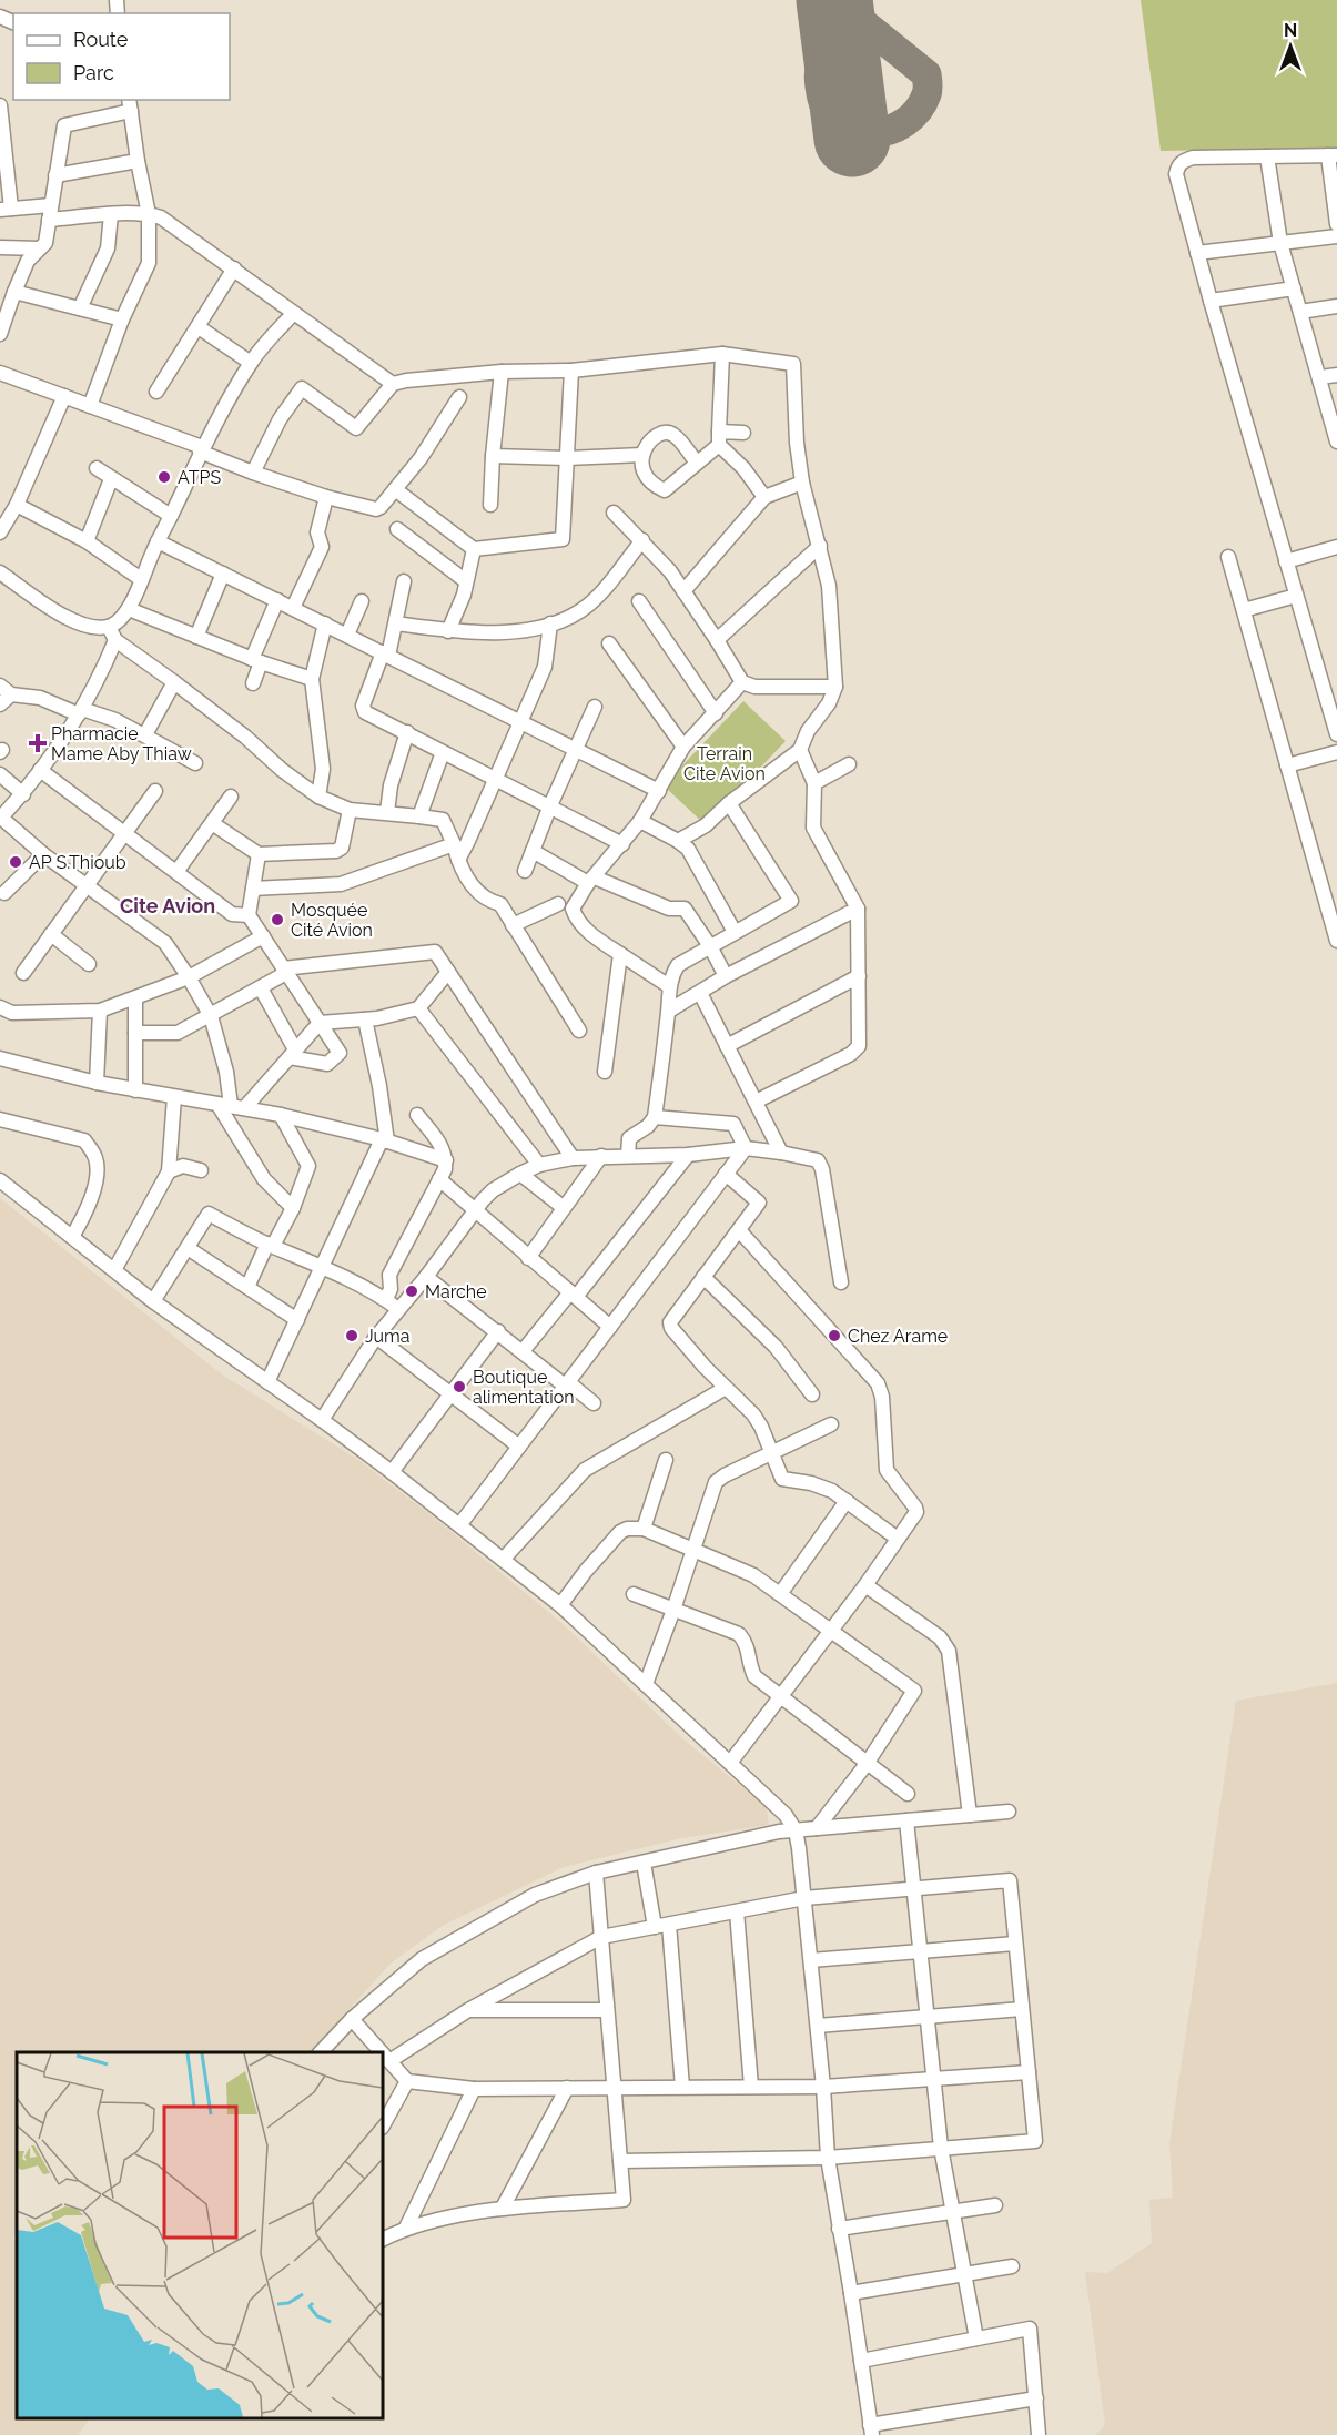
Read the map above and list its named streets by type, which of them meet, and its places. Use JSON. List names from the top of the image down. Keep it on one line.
{"districts":["Cite Avion"],"parks":["Terrain Cite Avion"],"places":{"other":["ATPS","AP S.Thioub","Mosquée Cité Avion","Marche","Juma","Chez Arame","Boutique alimentation"],"health":["Pharmacie Mame Aby Thiaw"]},"legend":["Route","Parc"],"north":"top"}
